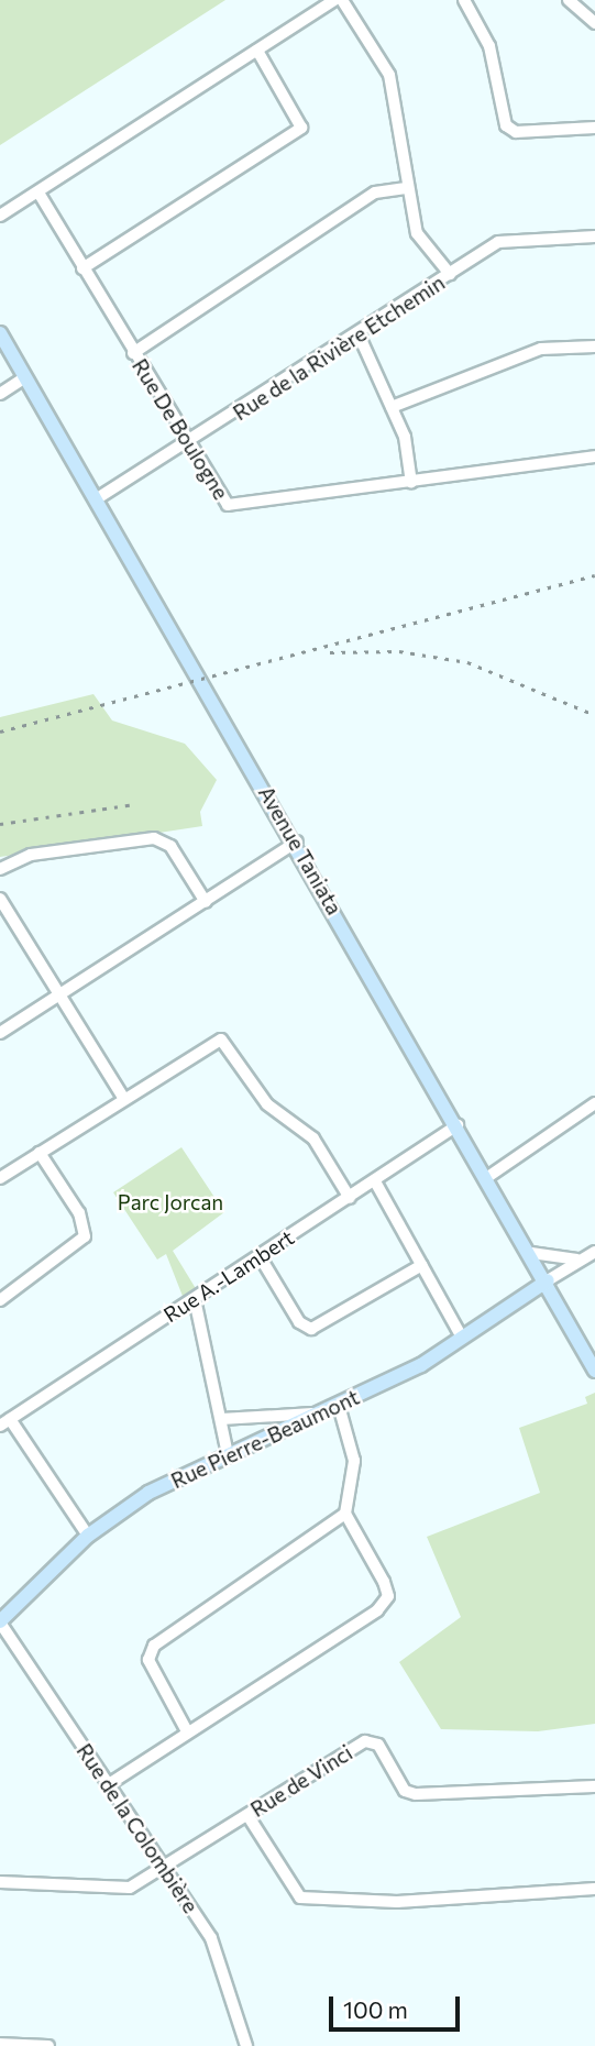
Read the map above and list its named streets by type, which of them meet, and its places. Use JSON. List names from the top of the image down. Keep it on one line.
{"streets":{"main road":["Avenue Taniata","Rue Pierre-Beaumont"],"street":["Rue de la Rivière Etchemin","Rue De Boulogne","Rue A.-Lambert","Rue de Vinci","Rue de la Colombière"]},"crossings":[["Rue de la Rivière Etchemin","Rue De Boulogne"],["Rue de la Rivière Etchemin","Avenue Taniata"],["Avenue Taniata","Rue A.-Lambert"],["Avenue Taniata","Rue Pierre-Beaumont"],["Rue Pierre-Beaumont","Rue de la Colombière"],["Rue de Vinci","Rue de la Colombière"]],"parks":["Parc Jorcan"],"scale_bar":"100 m"}
